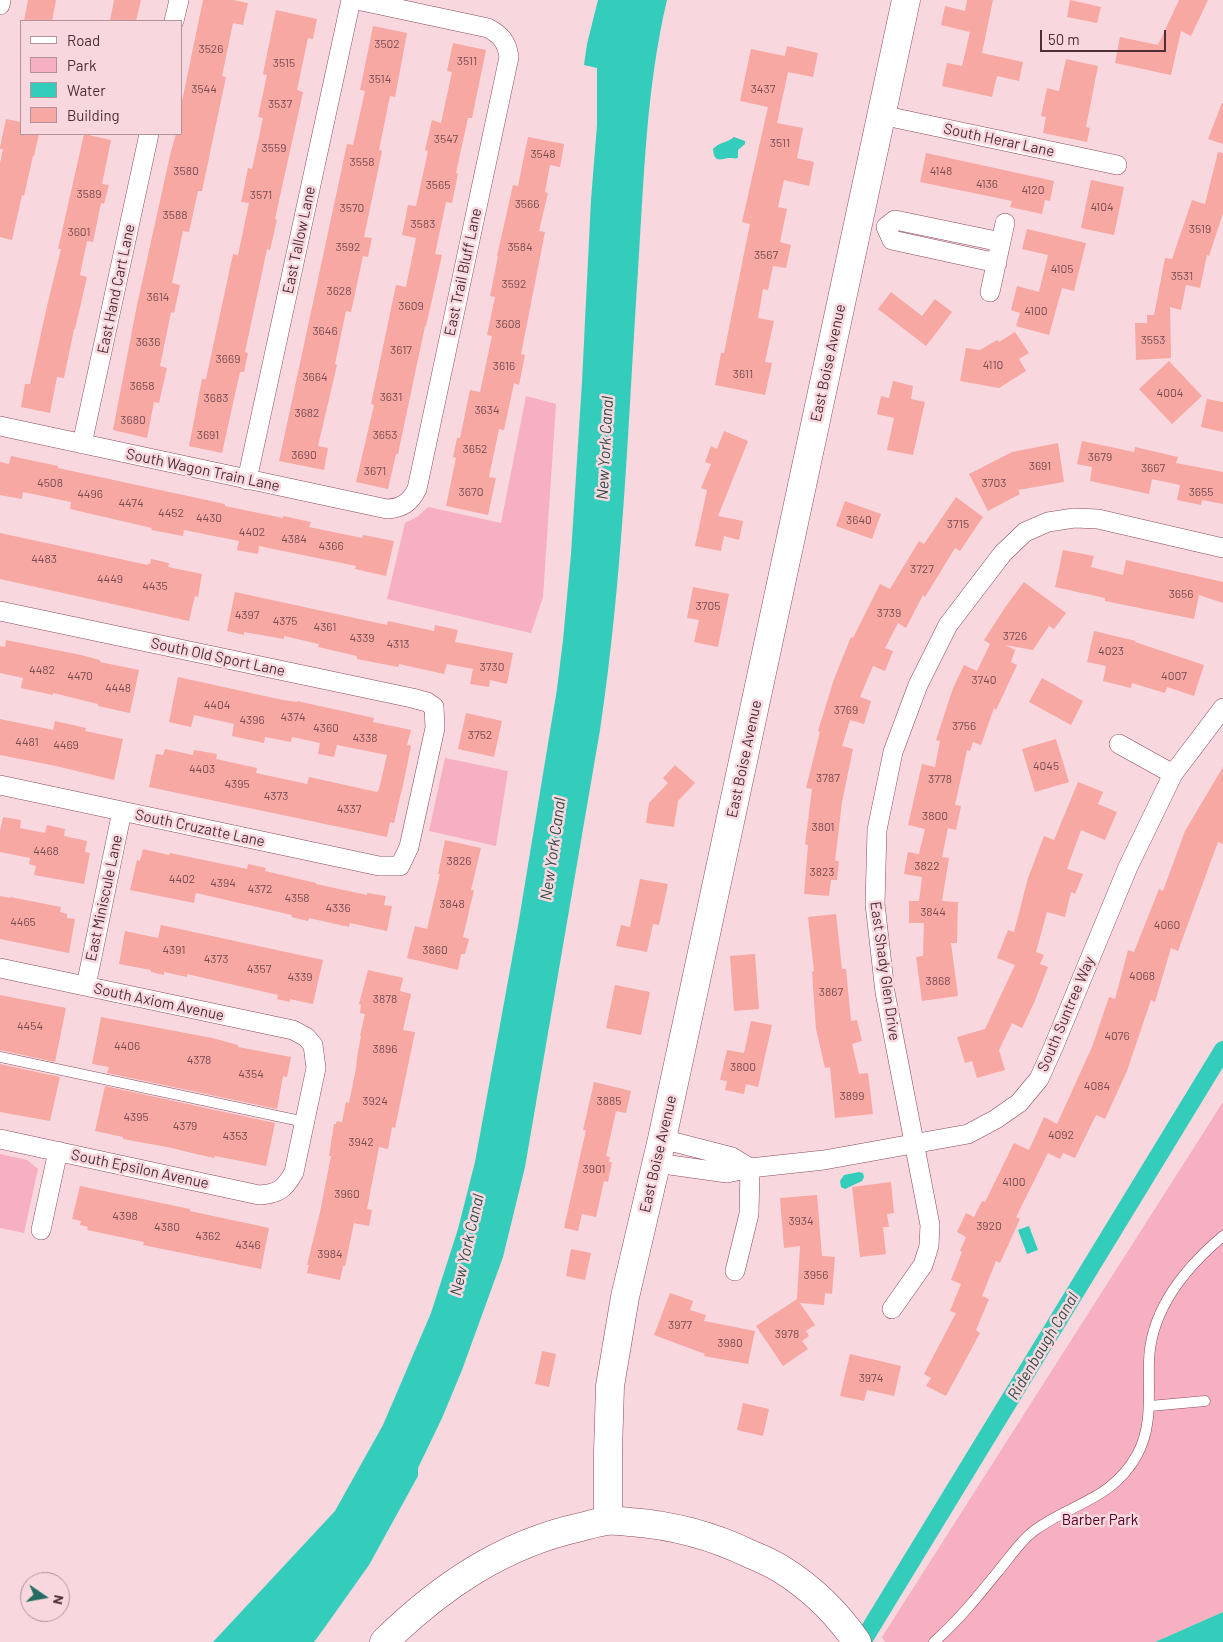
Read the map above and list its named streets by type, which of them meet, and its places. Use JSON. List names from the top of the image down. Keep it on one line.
{"streets":{"street":["South Herar Lane","East Tallow Lane","East Trail Bluff Lane","East Hand Cart Lane","East Boise Avenue","South Wagon Train Lane","South Old Sport Lane","South Cruzatte Lane","East Miniscule Lane","East Shady Glen Drive","South Axiom Avenue","South Suntree Way","South Epsilon Avenue"]},"crossings":[["South Herar Lane","East Boise Avenue"],["East Tallow Lane","South Wagon Train Lane"],["East Trail Bluff Lane","South Wagon Train Lane"],["East Hand Cart Lane","South Wagon Train Lane"],["South Old Sport Lane","South Cruzatte Lane"],["South Cruzatte Lane","East Miniscule Lane"],["East Miniscule Lane","South Axiom Avenue"],["East Shady Glen Drive","South Suntree Way"],["South Axiom Avenue","South Epsilon Avenue"]],"water":["New York Canal","Ridenbaugh Canal"],"parks":["Barber Park"],"house_numbers":["3502","3526","3511","3515","3514","3544","3437","3537","3547","3511","3559","3548","3558","3580","4148","4136","3565","4120","3589","3571","3566","4104","3570","3588","3583","3519","3601","3592","3584","3567","4105","3531","3592","3628","3614","3609","4100","3608","3646","3553","3636","3617","3669","4110","3616","3611","3664","3658","4004","3631","3683","3634","3682","3680","3691","3653","3652","3690","3679","3691","3667","3671","4508","3703","3670","3655","4496","4474","4452","4430","3640","3715","4402","4384","4366","4483","3727","4449","4435","3656","3705","3739","4397","4375","4361","3726","4339","4313","4023","3730","4482","4470","4007","3740","4448","4404","3769","4374","4396","3756","4360","3752","4338","4481","4469","4045","4403","3787","3778","4395","4373","4337","3800","3801","4468","3826","3822","3823","4402","4394","4372","4358","3848","4336","3844","4465","4060","4391","3860","4373","4357","4068","4339","3868","3867","3878","4454","4076","4406","3896","4378","3800","4354","4084","3899","3924","3885","4395","4379","4092","4353","3942","3901","4100","3960","4398","3934","3920","4380","4362","4346","3984","3956","3977","3978","3980","3974"],"legend":["Road","Park","Water","Building"],"scale_bar":"50 m","north":"right"}
